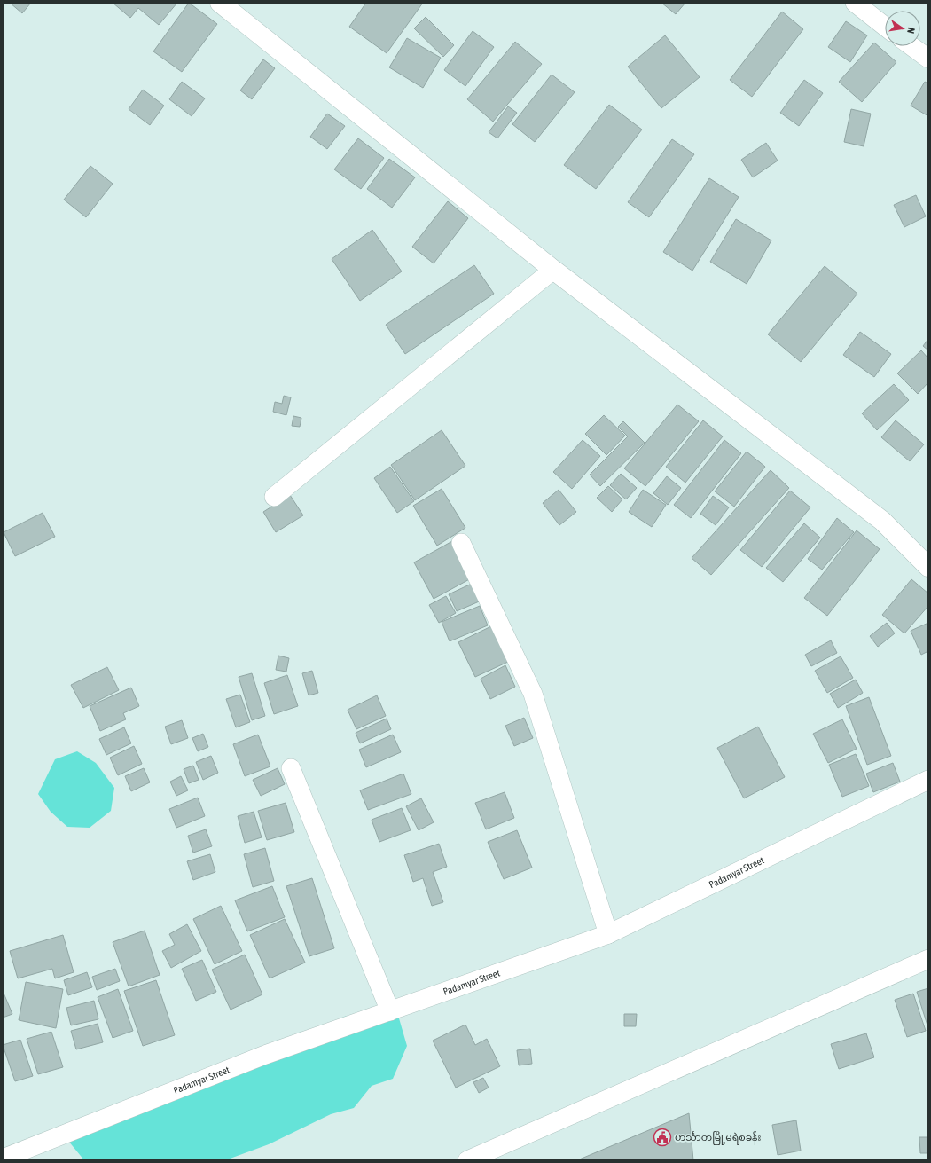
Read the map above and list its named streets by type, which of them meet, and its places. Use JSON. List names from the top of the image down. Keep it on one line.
{"streets":{"street":["Padamyar Street"]},"places":{"public building":["ဟင်္သာတမြို့မရဲစခန်း"]},"north":"right"}
